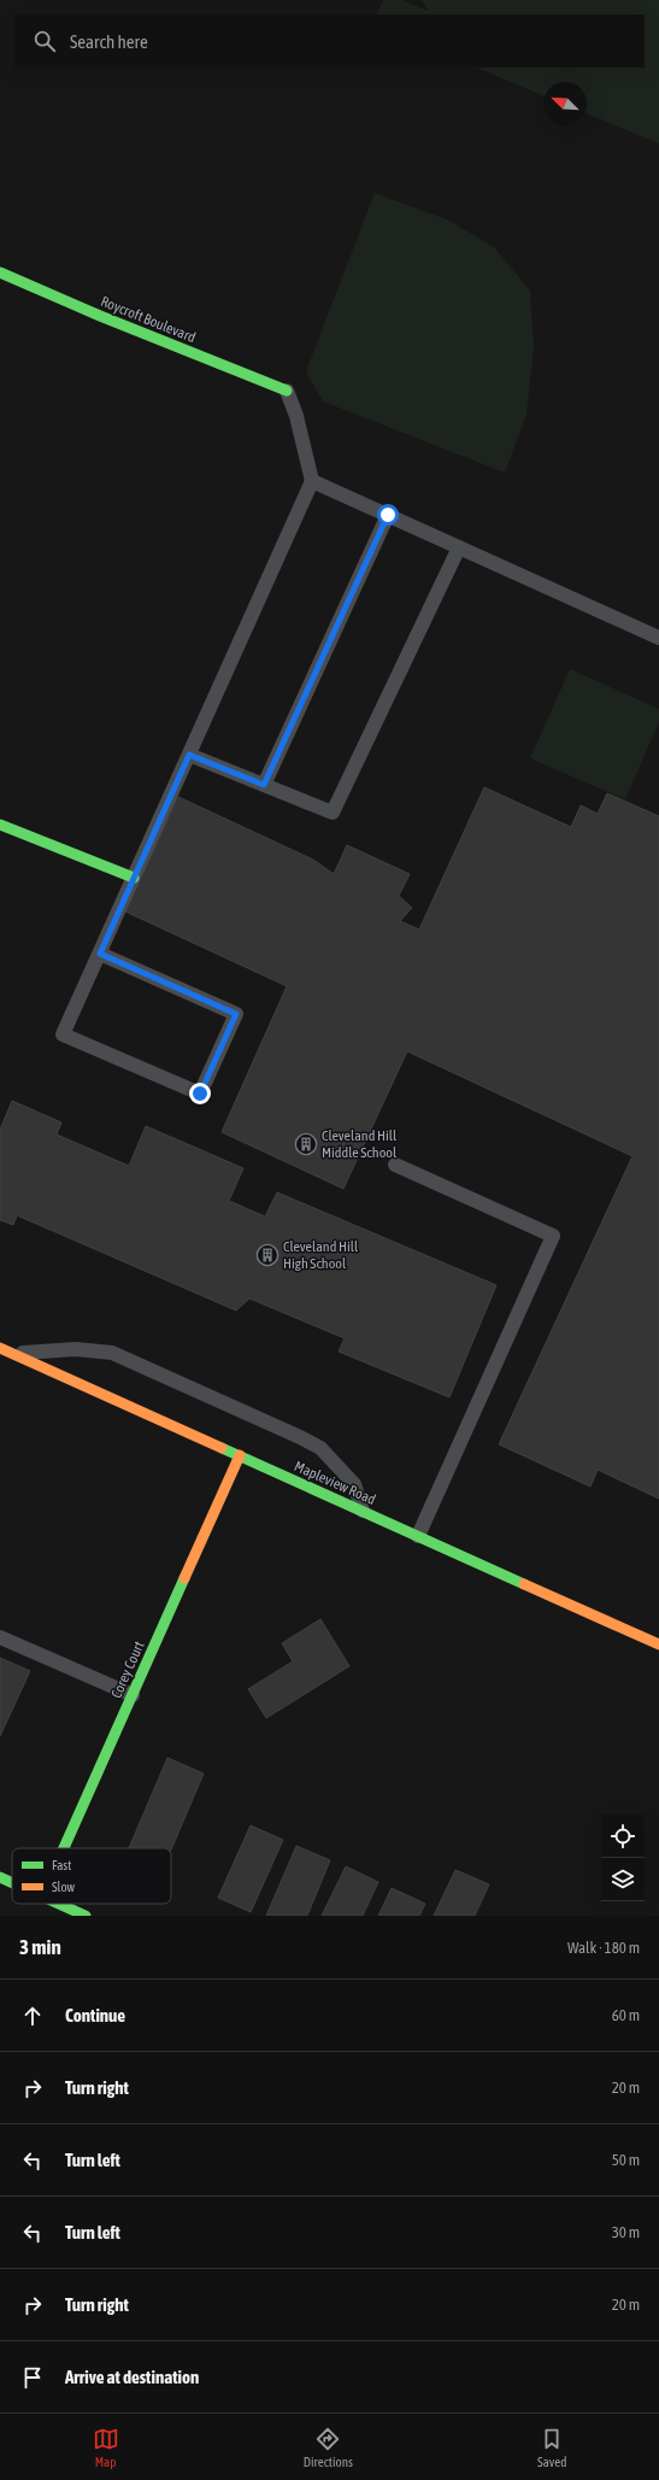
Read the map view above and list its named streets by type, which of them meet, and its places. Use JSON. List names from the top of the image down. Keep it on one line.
{"streets":{"street":["Roycroft Boulevard","Mapleview Road","Corey Court"]},"crossings":[["Mapleview Road","Corey Court"]],"places":{"building":["Cleveland Hill Middle School","Cleveland Hill High School"]},"legend":["Fast","Slow"],"north":"top left","page":{"search":"Search here","heading":["3 min","Walk · 180 m"],"list":[["Continue","60 m"],["Turn right","20 m"],["Turn left","50 m"],["Turn left","30 m"],["Turn right","20 m"],"Arrive at destination"],"nav":["Map","Directions","Saved"]}}
